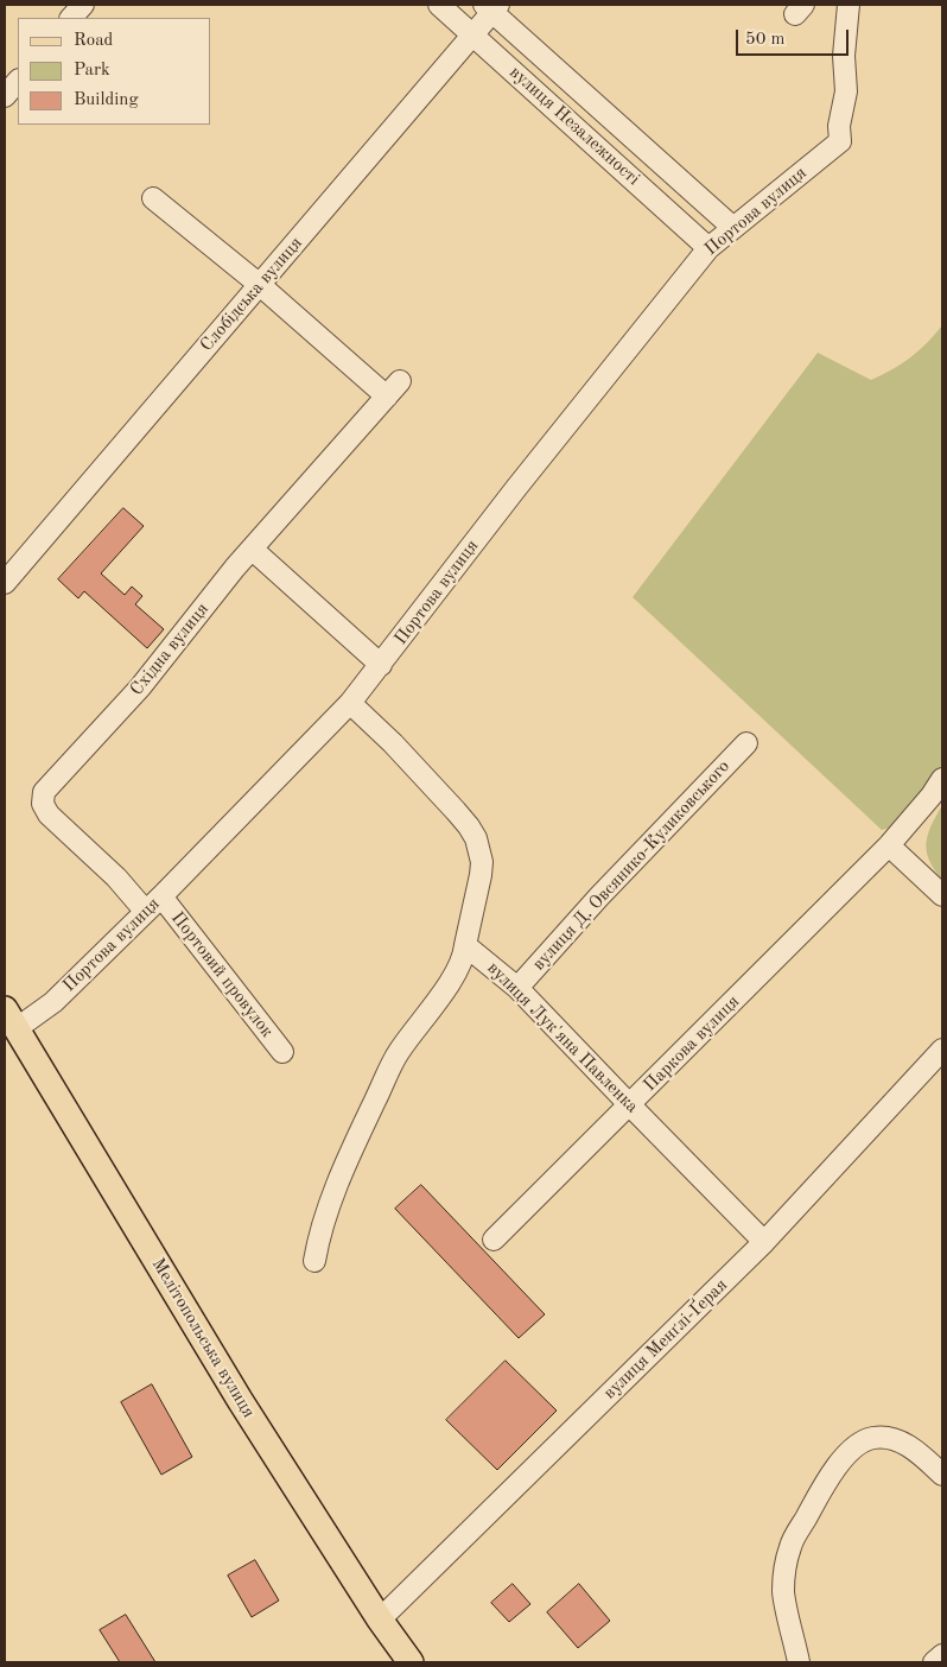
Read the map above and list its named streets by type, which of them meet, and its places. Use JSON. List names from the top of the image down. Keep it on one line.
{"streets":{"main road":["Мелітопольська вулиця"],"street":["вулиця Незалежності","Портова вулиця","Слобідська вулиця","Східна вулиця","вулиця Д. Овсянико-Куликовського","Портовий провулок","вулиця Лук'яна Павленка","Паркова вулиця","вулиця Менґлі-Ґерая"]},"crossings":[["вулиця Незалежності","Портова вулиця"],["вулиця Незалежності","Слобідська вулиця"],["Портова вулиця","Східна вулиця"],["Портова вулиця","Портовий провулок"],["Портова вулиця","Мелітопольська вулиця"],["Слобідська вулиця","Східна вулиця"],["вулиця Д. Овсянико-Куликовського","вулиця Лук'яна Павленка"],["вулиця Лук'яна Павленка","Паркова вулиця"],["вулиця Лук'яна Павленка","вулиця Менґлі-Ґерая"],["Мелітопольська вулиця","вулиця Менґлі-Ґерая"]],"legend":["Road","Park","Building"],"scale_bar":"50 m"}
